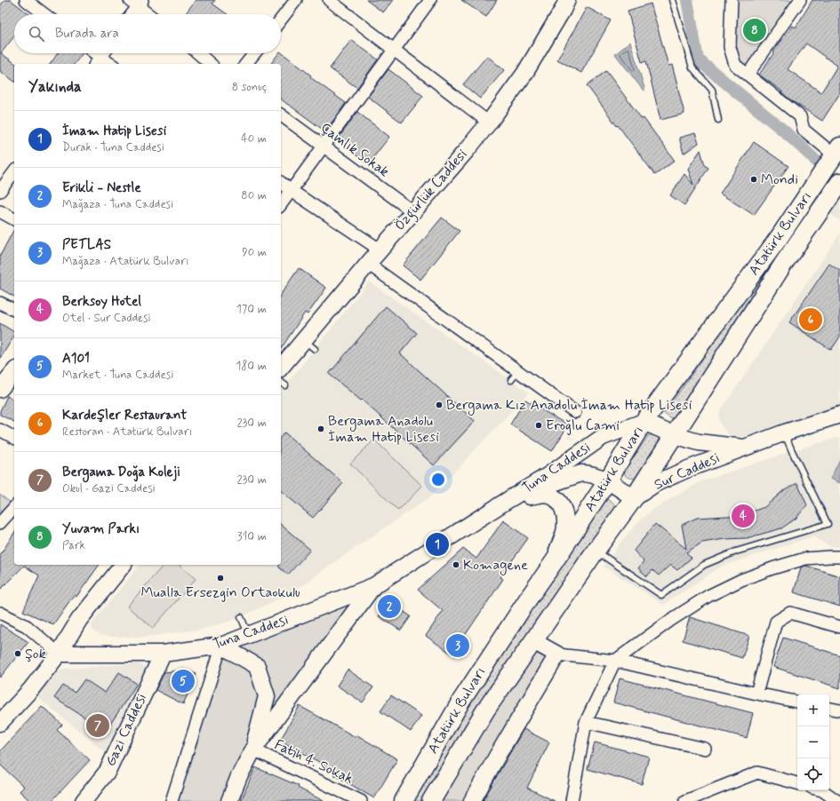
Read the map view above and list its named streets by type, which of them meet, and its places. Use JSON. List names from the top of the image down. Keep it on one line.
{"streets":{"main road":["Özgürlük Caddesi","Atatürk Bulvarı","Tuna Caddesi","Sur Caddesi","Gazi Caddesi"],"street":["Çamlık Sokak","Fatih 4. Sokak"]},"crossings":[["Çamlık Sokak","Özgürlük Caddesi"],["Atatürk Bulvarı","Tuna Caddesi"],["Atatürk Bulvarı","Sur Caddesi"],["Tuna Caddesi","Sur Caddesi"],["Tuna Caddesi","Gazi Caddesi"],["Tuna Caddesi","Fatih 4. Sokak"]],"places":["Mondi","Bergama Kız Anadolu İmam Hatip Lisesi","Eroğlu Cami","Bergama Anadolu İmam Hatip Lisesi","Komagene","Mualla Ersezgin Ortaokulu","Şok"],"page":{"search":"Burada ara","pins":["8","6","4","1","2","3","5","7"],"heading":["Yakında","8 sonuç"],"list":[{"mark":"1","name":"İmam Hatip Lisesi","note":"Durak · Tuna Caddesi","value":"40 m"},{"mark":"2","name":"Erikli - Nestle","note":"Mağaza · Tuna Caddesi","value":"80 m"},{"mark":"3","name":"PETLAS","note":"Mağaza · Atatürk Bulvarı","value":"90 m"},{"mark":"4","name":"Berksoy Hotel","note":"Otel · Sur Caddesi","value":"170 m"},{"mark":"5","name":"A101","note":"Market · Tuna Caddesi","value":"180 m"},{"mark":"6","name":"Kardeşler Restaurant","note":"Restoran · Atatürk Bulvarı","value":"230 m"},{"mark":"7","name":"Bergama Doğa Koleji","note":"Okul · Gazi Caddesi","value":"230 m"},{"mark":"8","name":"Yuvam Parkı","note":"Park","value":"310 m"}],"map_buttons":["+","−"]}}
